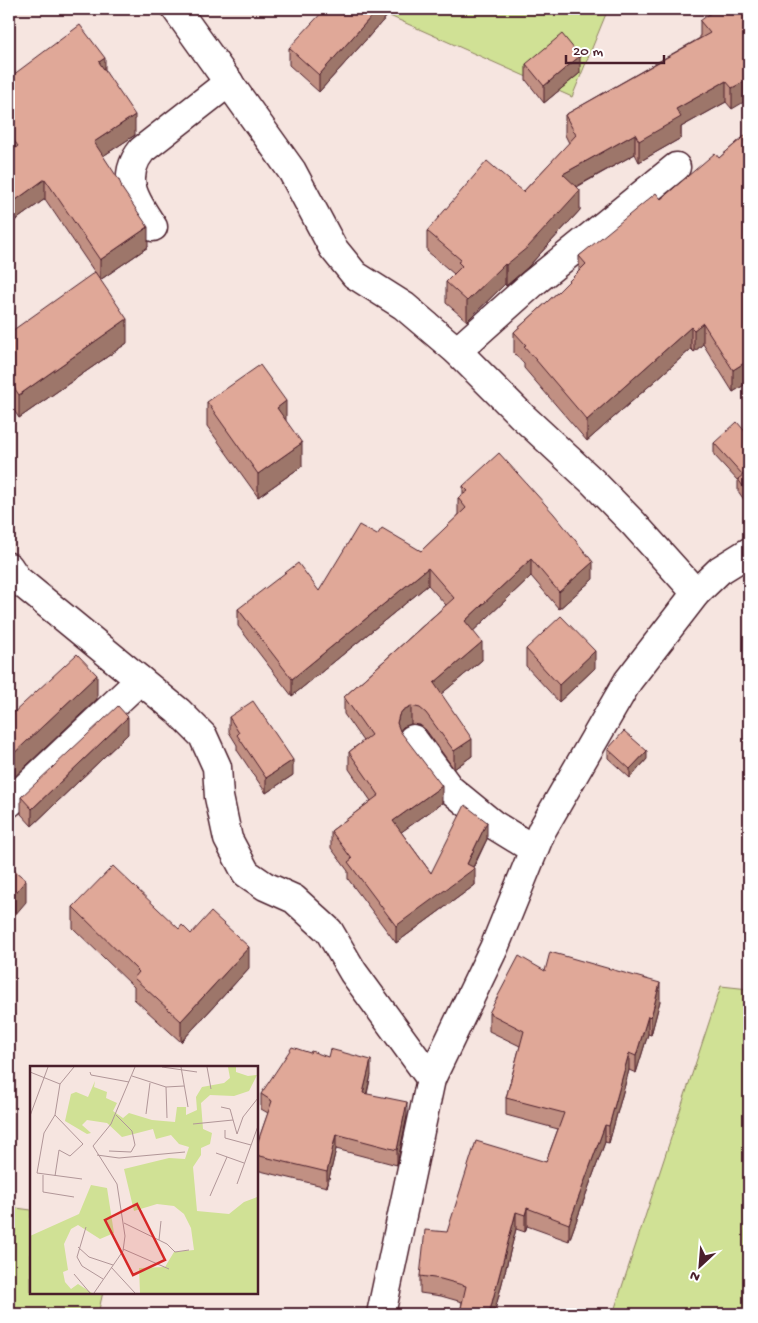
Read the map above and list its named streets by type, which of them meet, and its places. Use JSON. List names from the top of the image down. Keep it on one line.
{"scale_bar":"20 m","north":"bottom left"}
